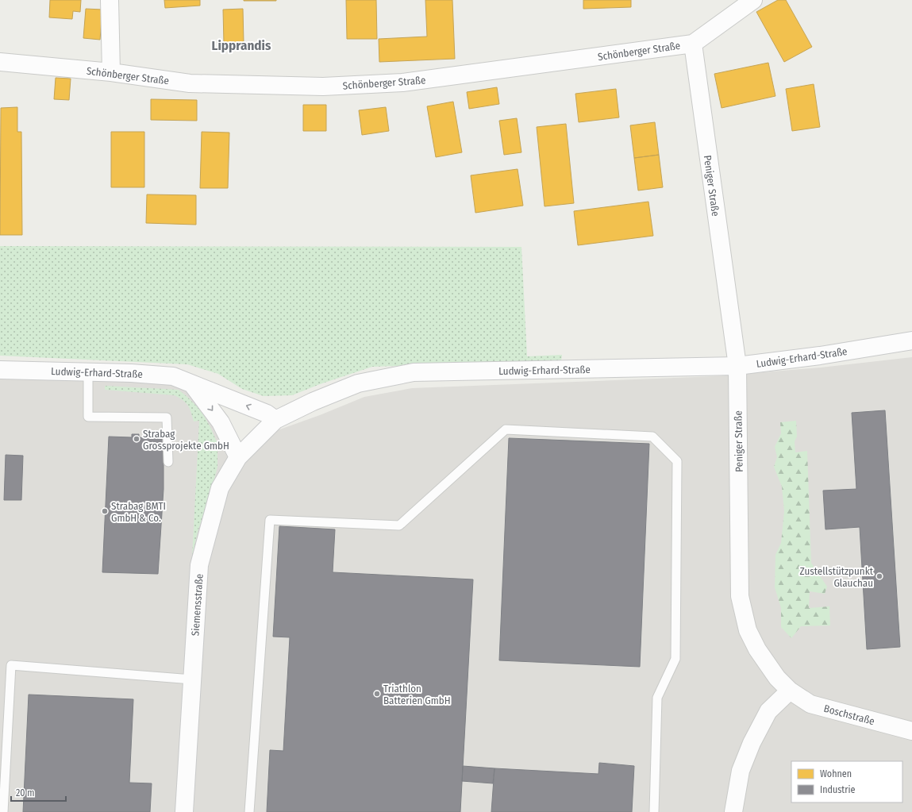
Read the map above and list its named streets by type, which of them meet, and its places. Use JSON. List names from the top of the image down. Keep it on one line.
{"streets":{"street":["Schönberger Straße","Peniger Straße","Ludwig-Erhard-Straße","Siemensstraße","Boschstraße"]},"crossings":[["Schönberger Straße","Peniger Straße"],["Peniger Straße","Ludwig-Erhard-Straße"],["Peniger Straße","Boschstraße"],["Ludwig-Erhard-Straße","Siemensstraße"]],"districts":["Lipprandis"],"places":["Strabag Grossprojekte GmbH","Strabag BMTI GmbH & Co.","Zustellstützpunkt Glauchau","Triathlon Batterien GmbH"],"legend":["Wohnen","Industrie"],"scale_bar":"20 m"}
